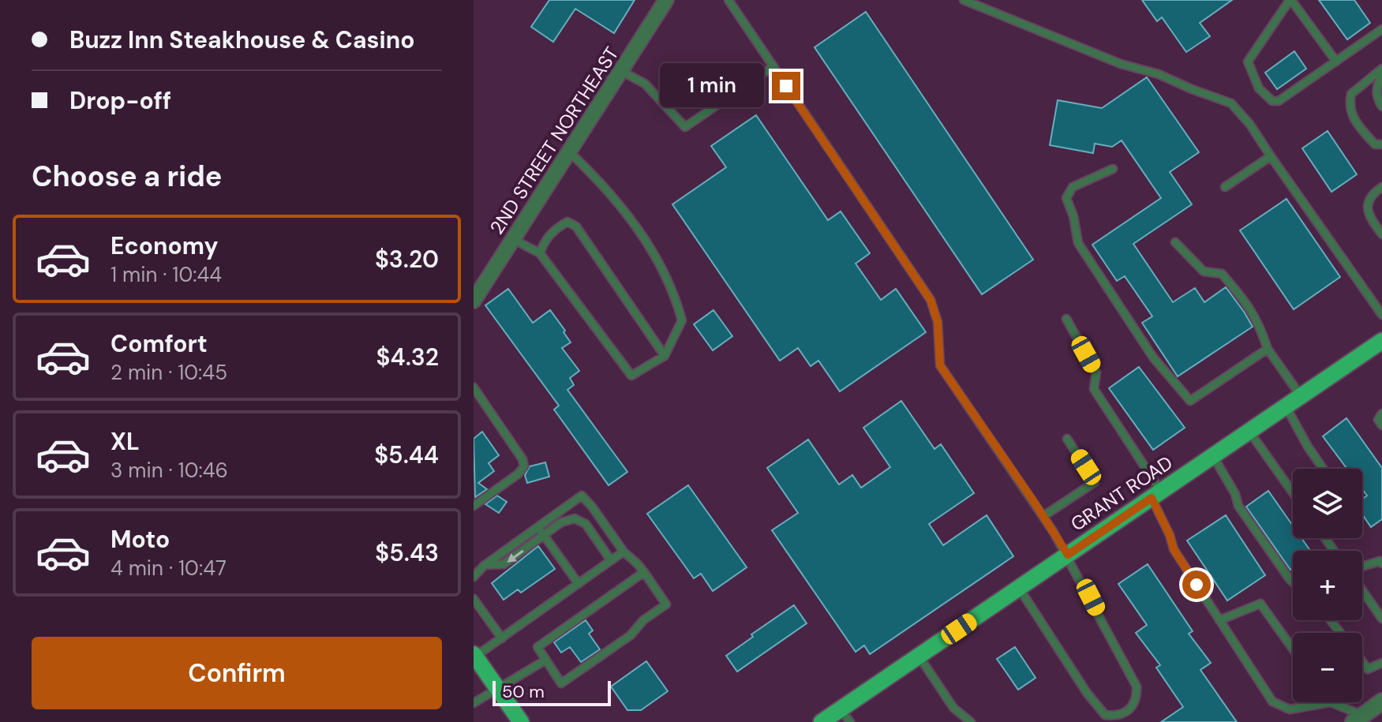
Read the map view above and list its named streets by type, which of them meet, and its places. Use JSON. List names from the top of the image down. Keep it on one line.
{"streets":{"main road":["GRANT ROAD"],"street":["2ND STREET NORTHEAST"]},"scale_bar":"50 m","page":{"banner":["Buzz Inn Steakhouse & Casino","Drop-off"],"bubble":"1 min","heading":"Choose a ride","list":[{"name":"Economy","note":"1 min · 10:44","value":"$3.20"},{"name":"Comfort","note":"2 min · 10:45","value":"$4.32"},{"name":"XL","note":"3 min · 10:46","value":"$5.44"},{"name":"Moto","note":"4 min · 10:47","value":"$5.43"}],"map_buttons":["+","−"],"buttons":"Confirm","scale":"50 m"}}
